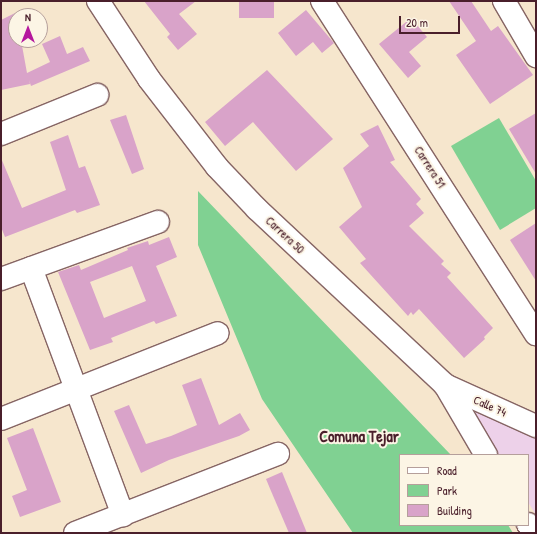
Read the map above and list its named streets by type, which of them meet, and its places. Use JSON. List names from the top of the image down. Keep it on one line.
{"streets":{"street":["Carrera 51","Carrera 50","Calle 74"]},"crossings":[["Carrera 50","Calle 74"]],"districts":["Comuna Tejar"],"legend":["Road","Park","Building"],"scale_bar":"20 m","north":"top"}
